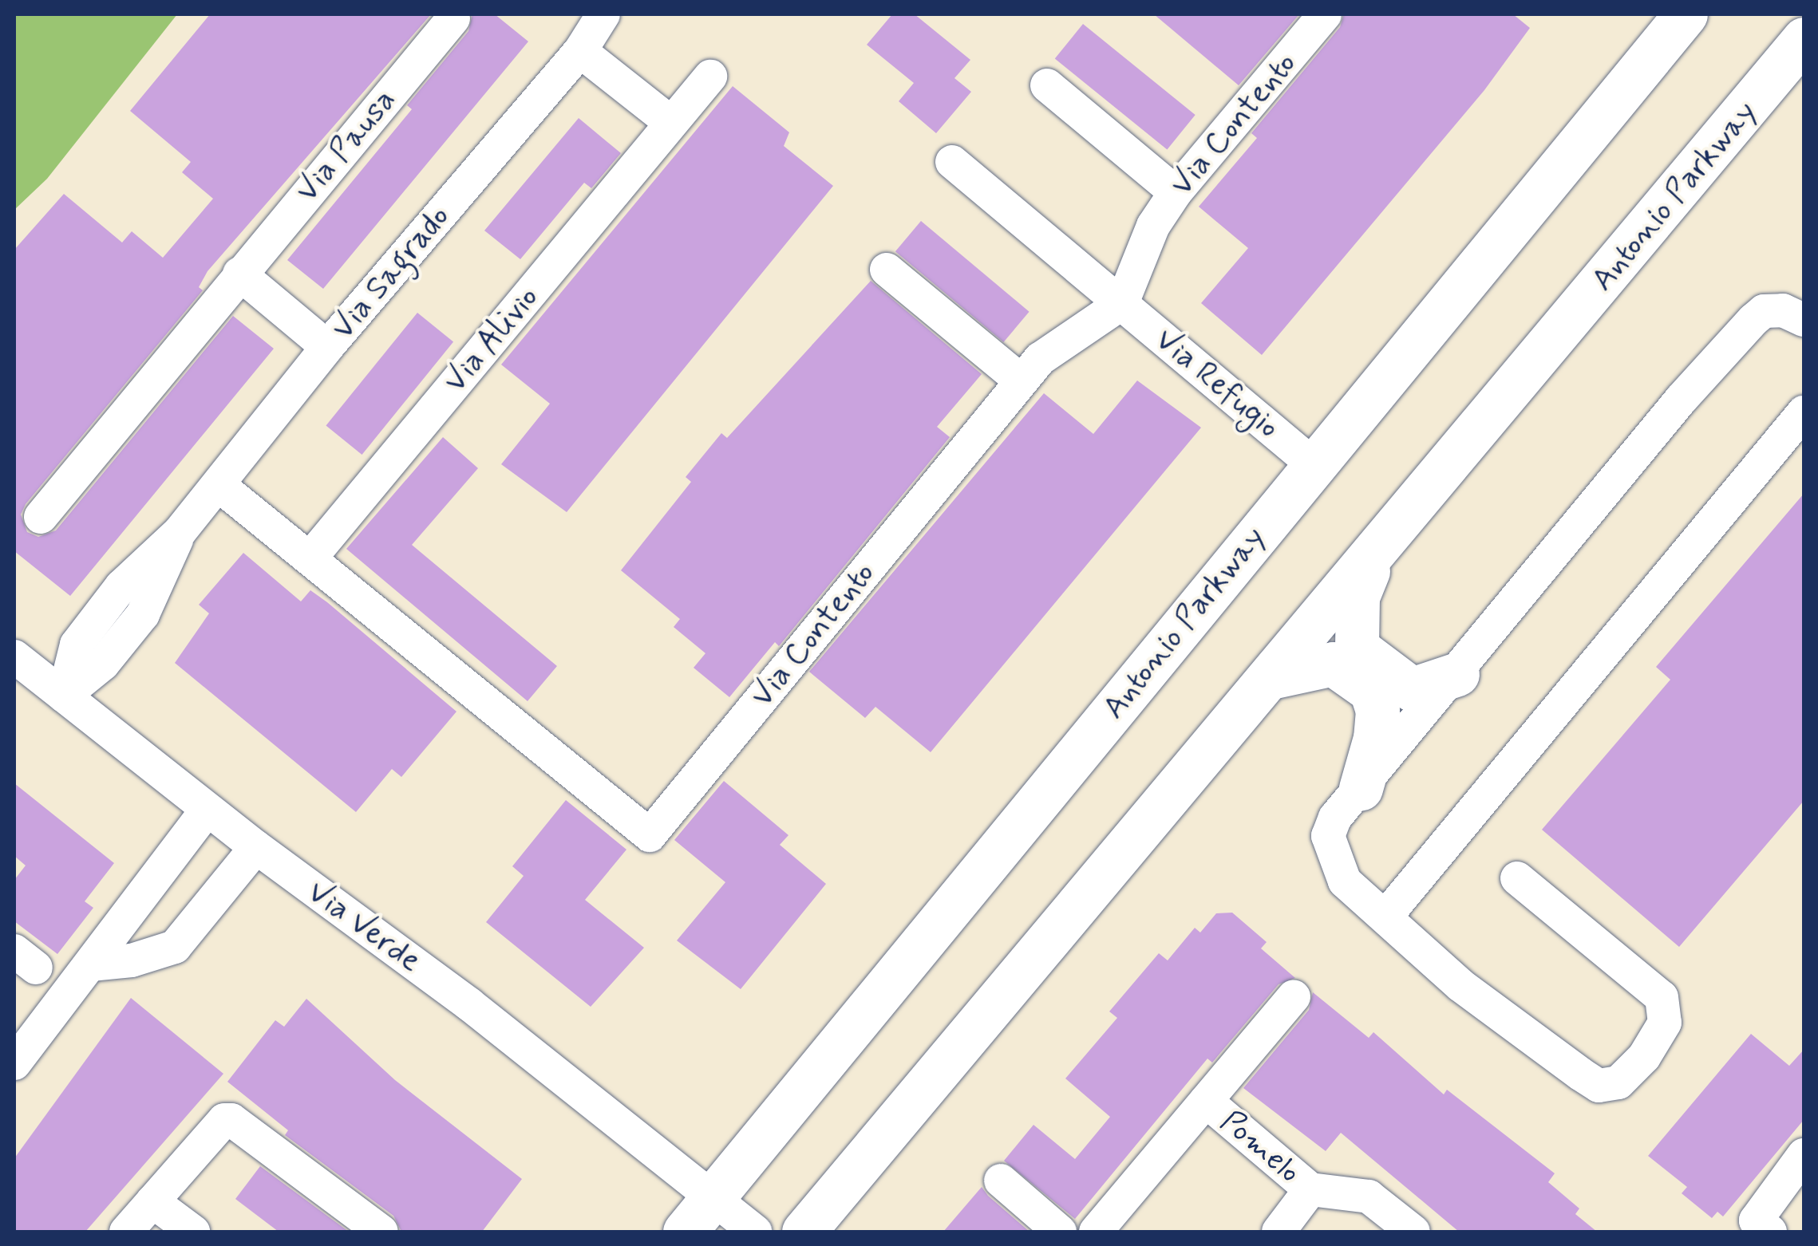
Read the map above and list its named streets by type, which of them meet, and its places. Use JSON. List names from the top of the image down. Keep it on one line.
{"streets":{"main road":["Antonio Parkway"],"street":["Via Contento","Via Pausa","Via Sagrado","Via Alivio","Via Refugio","Via Verde","Pomelo"]},"crossings":[["Via Contento","Via Sagrado"],["Via Contento","Via Alivio"],["Via Contento","Via Refugio"],["Antonio Parkway","Via Refugio"],["Antonio Parkway","Via Verde"],["Via Sagrado","Via Verde"]]}
